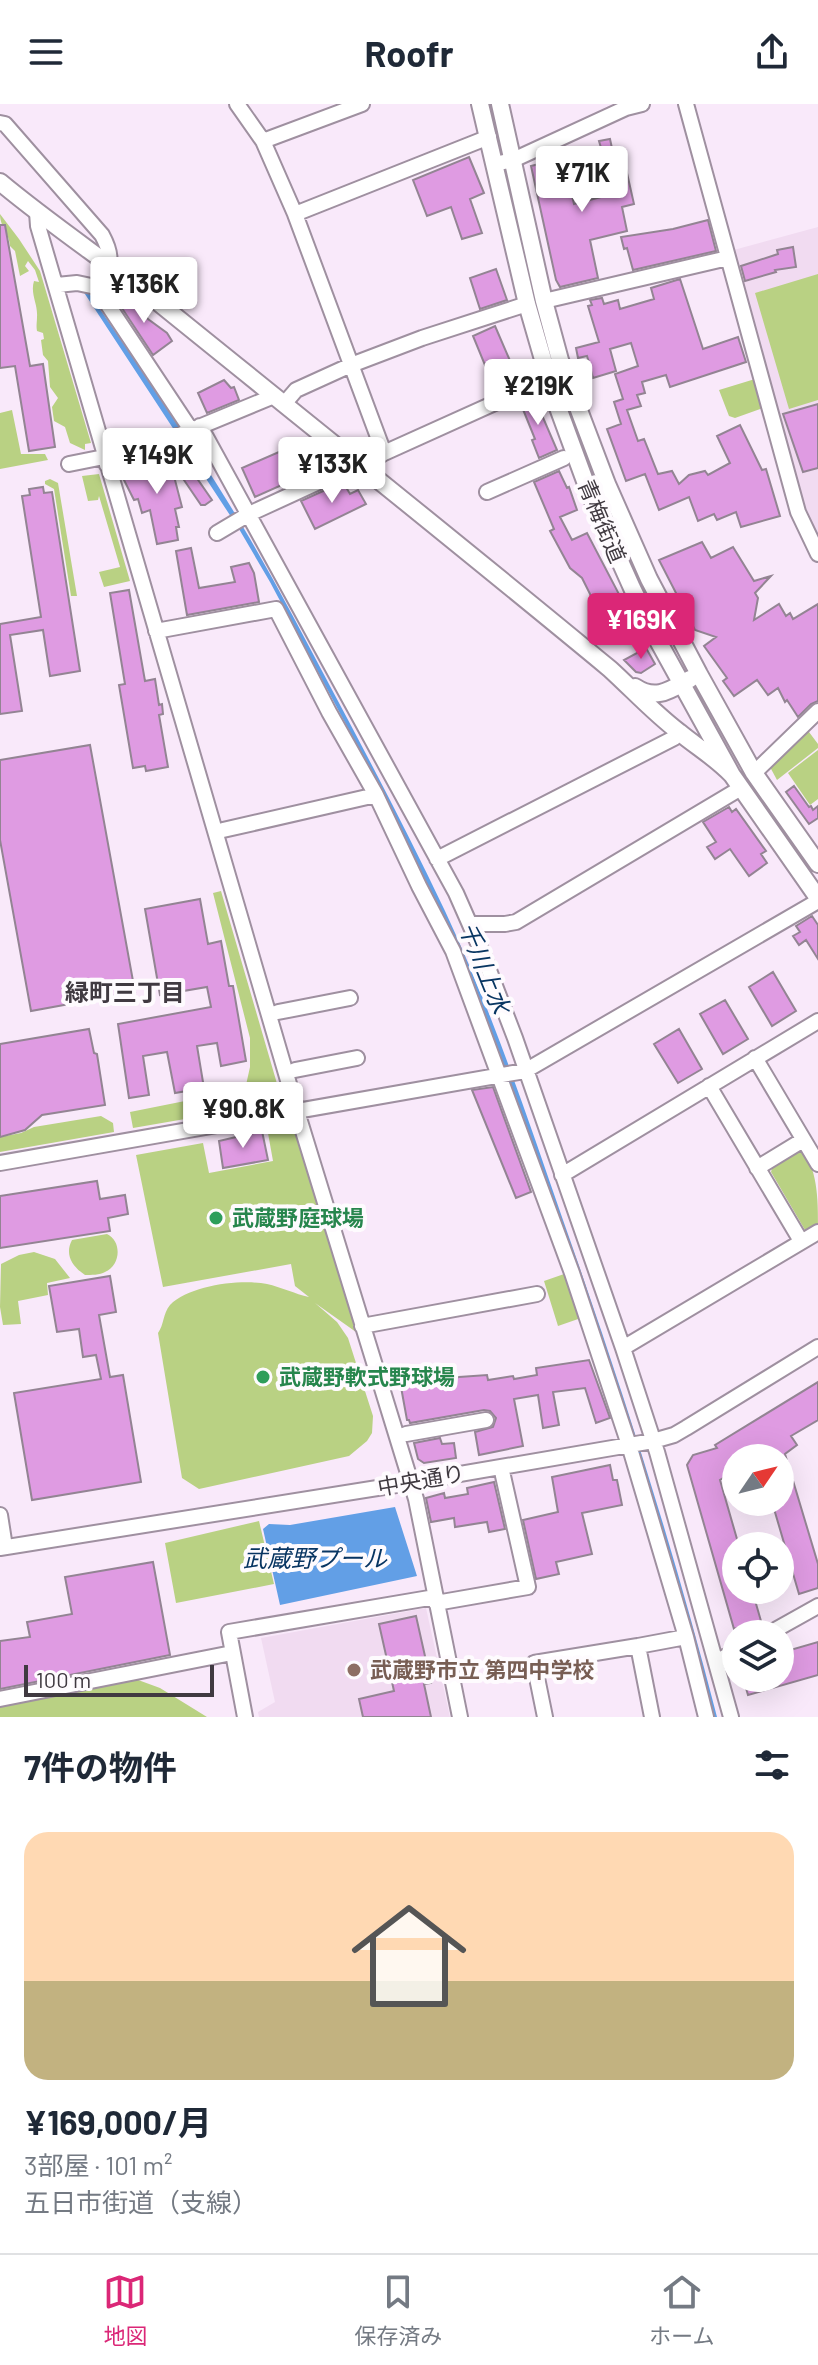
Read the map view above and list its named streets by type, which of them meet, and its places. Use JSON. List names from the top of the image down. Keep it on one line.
{"streets":{"main road":["青梅街道"],"street":["中央通り"]},"districts":["緑町三丁目"],"water":["千川上水","武蔵野プール"],"places":["武蔵野庭球場","武蔵野軟式野球場","武蔵野市立 第四中学校"],"scale_bar":"100 m","north":"top right","page":{"header":"Roofr","price":["¥71K","¥136K","¥219K","¥149K","¥133K","¥169K","¥90.8K"],"scale":"100 m","heading":"7件の物件","list":[{"name":"¥169,000/月","note":"3部屋 · 101 m² · 五日市街道（支線）"}],"tabs":["地図","保存済み","ホーム"]}}
